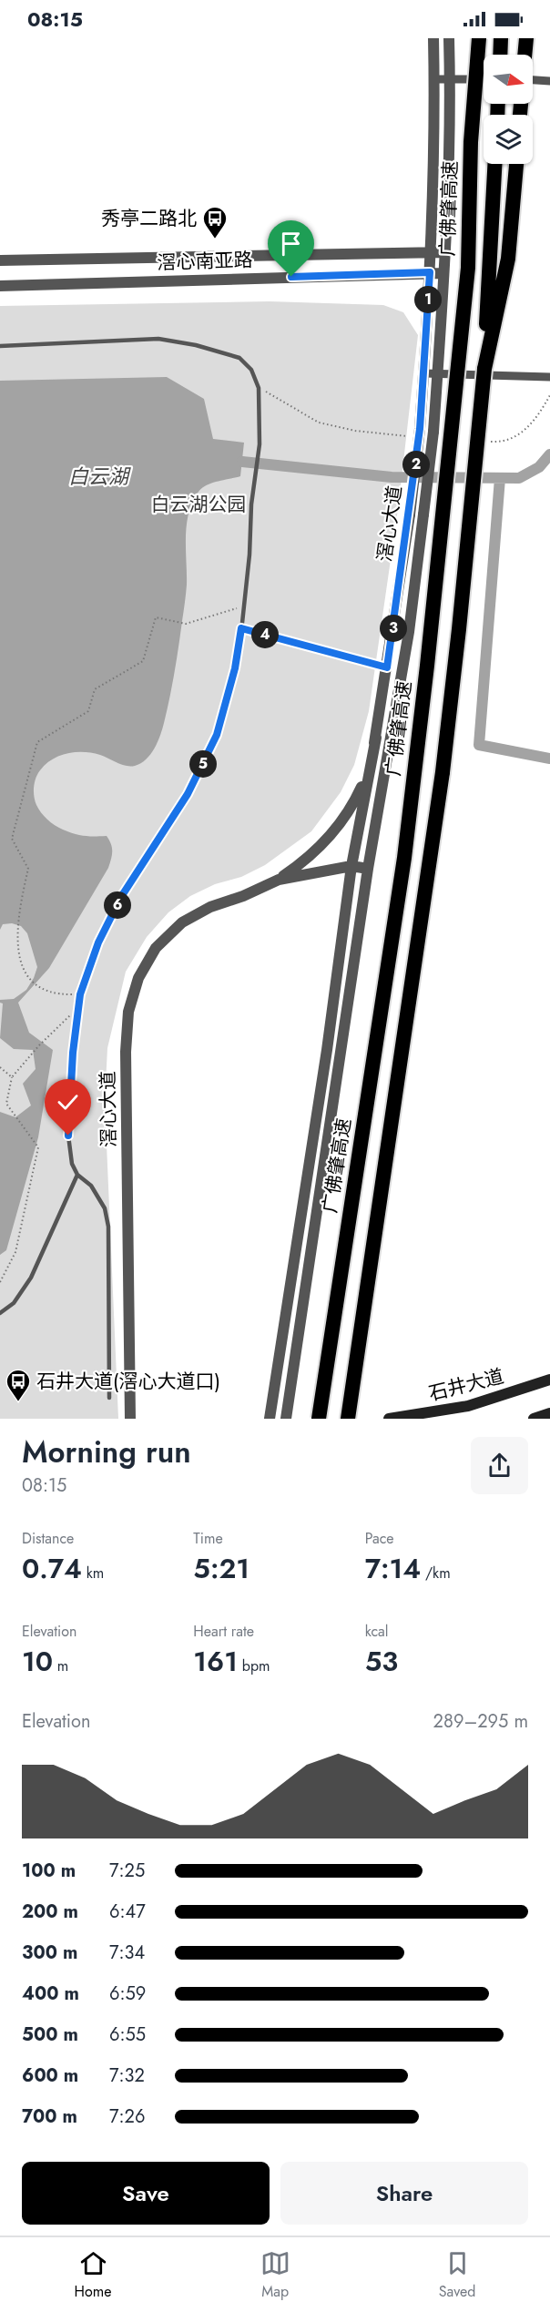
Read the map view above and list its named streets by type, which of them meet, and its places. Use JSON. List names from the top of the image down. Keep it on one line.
{"streets":{"highway":["广佛肇高速"],"main road":["石井大道"],"street":["滘心南亚路","滘心大道"]},"crossings":[["滘心南亚路","滘心大道"]],"water":["白云湖"],"parks":["白云湖公园"],"places":{"bus stop":["秀亭二路北","石井大道(滘心大道口)"]},"north":"right","page":{"status":"08:15","pins":["1","2","3","4","5","6"],"heading":["Morning run","08:15"],"stats":[["Distance","0.74 km"],["Time","5:21"],["Pace","7:14 /km"],["Elevation","10 m"],["Heart rate","161 bpm"],["kcal","53"]],"chart":["Elevation","289–295 m"],"list":[{"name":"100 m","note":"7:25"},{"name":"200 m","note":"6:47"},{"name":"300 m","note":"7:34"},{"name":"400 m","note":"6:59"},{"name":"500 m","note":"6:55"},{"name":"600 m","note":"7:32"},{"name":"700 m","note":"7:26"}],"buttons":["Save","Share"],"tabs":["Home","Map","Saved"]}}
